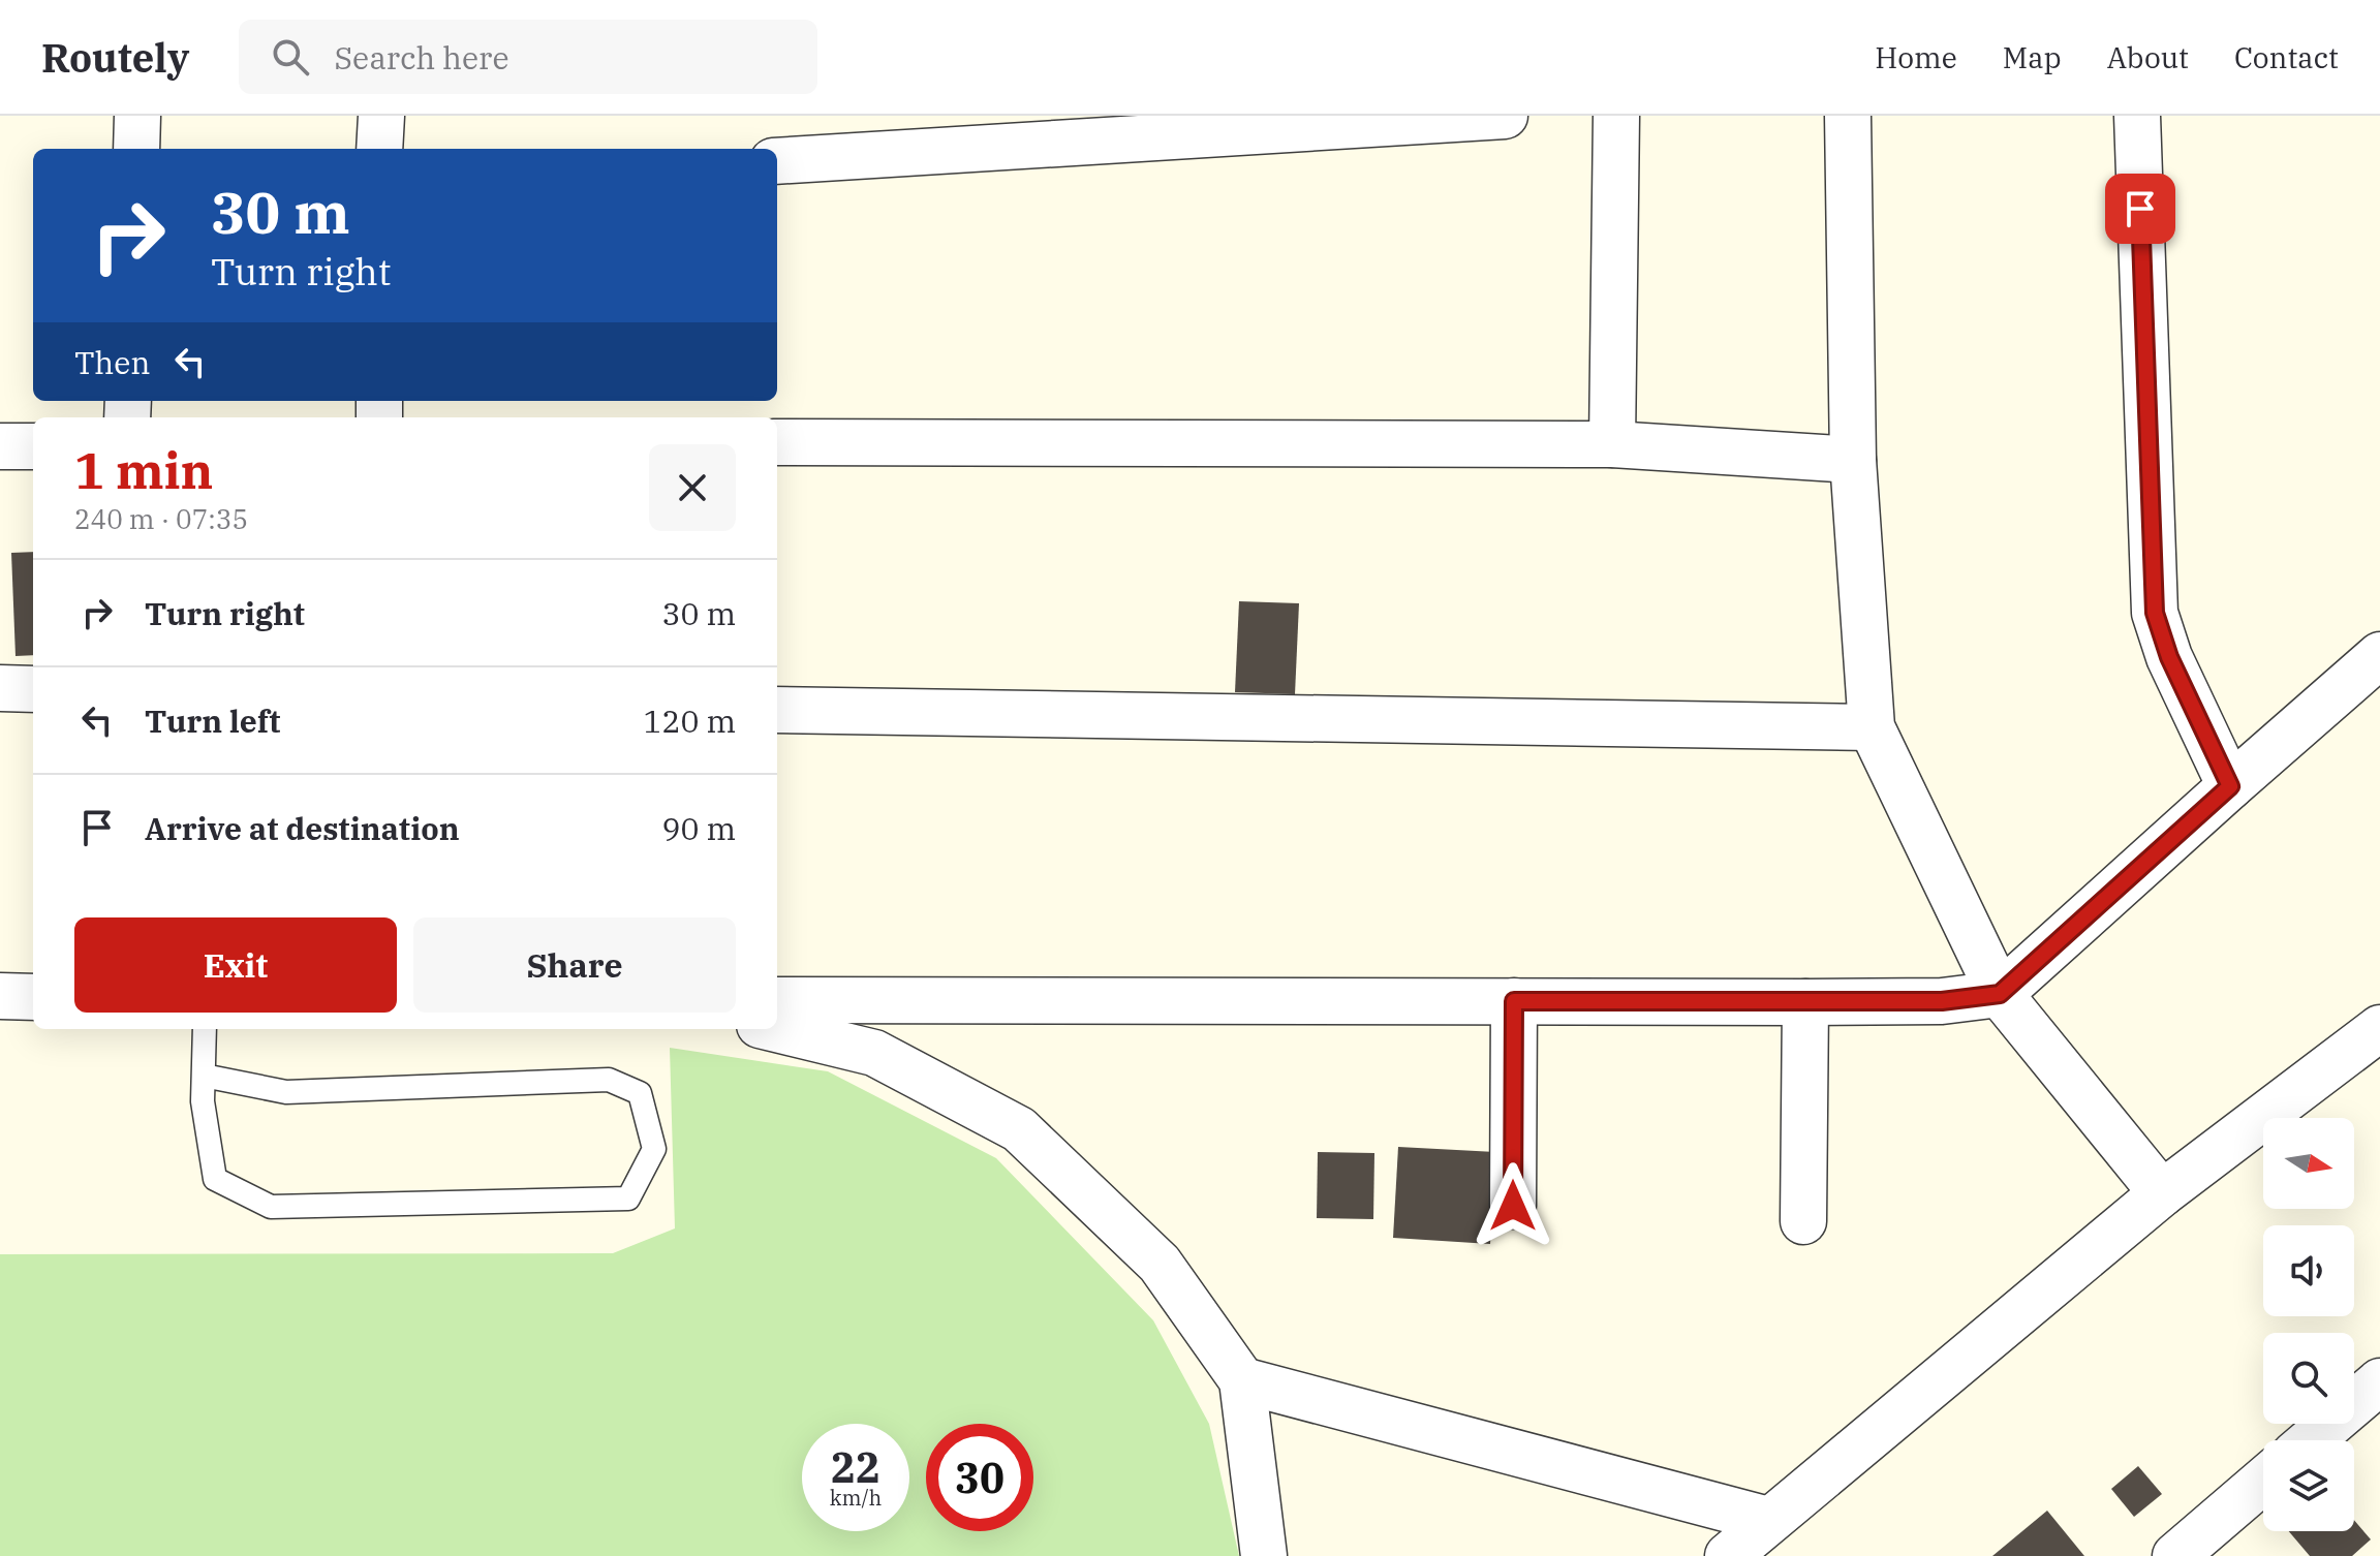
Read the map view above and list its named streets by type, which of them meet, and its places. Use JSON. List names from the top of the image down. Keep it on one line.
{"north":"right","page":{"header":"Routely","search":"Search here","nav":["Home","Map","About","Contact"],"turn":["30 m","Turn right"],"then":"Then","heading":["1 min","240 m · 07:35"],"list":[{"name":"Turn right","value":"30 m"},{"name":"Turn left","value":"120 m"},{"name":"Arrive at destination","value":"90 m"}],"buttons":["Exit","Share"],"speed":"22 km/h","limit":"30"}}
